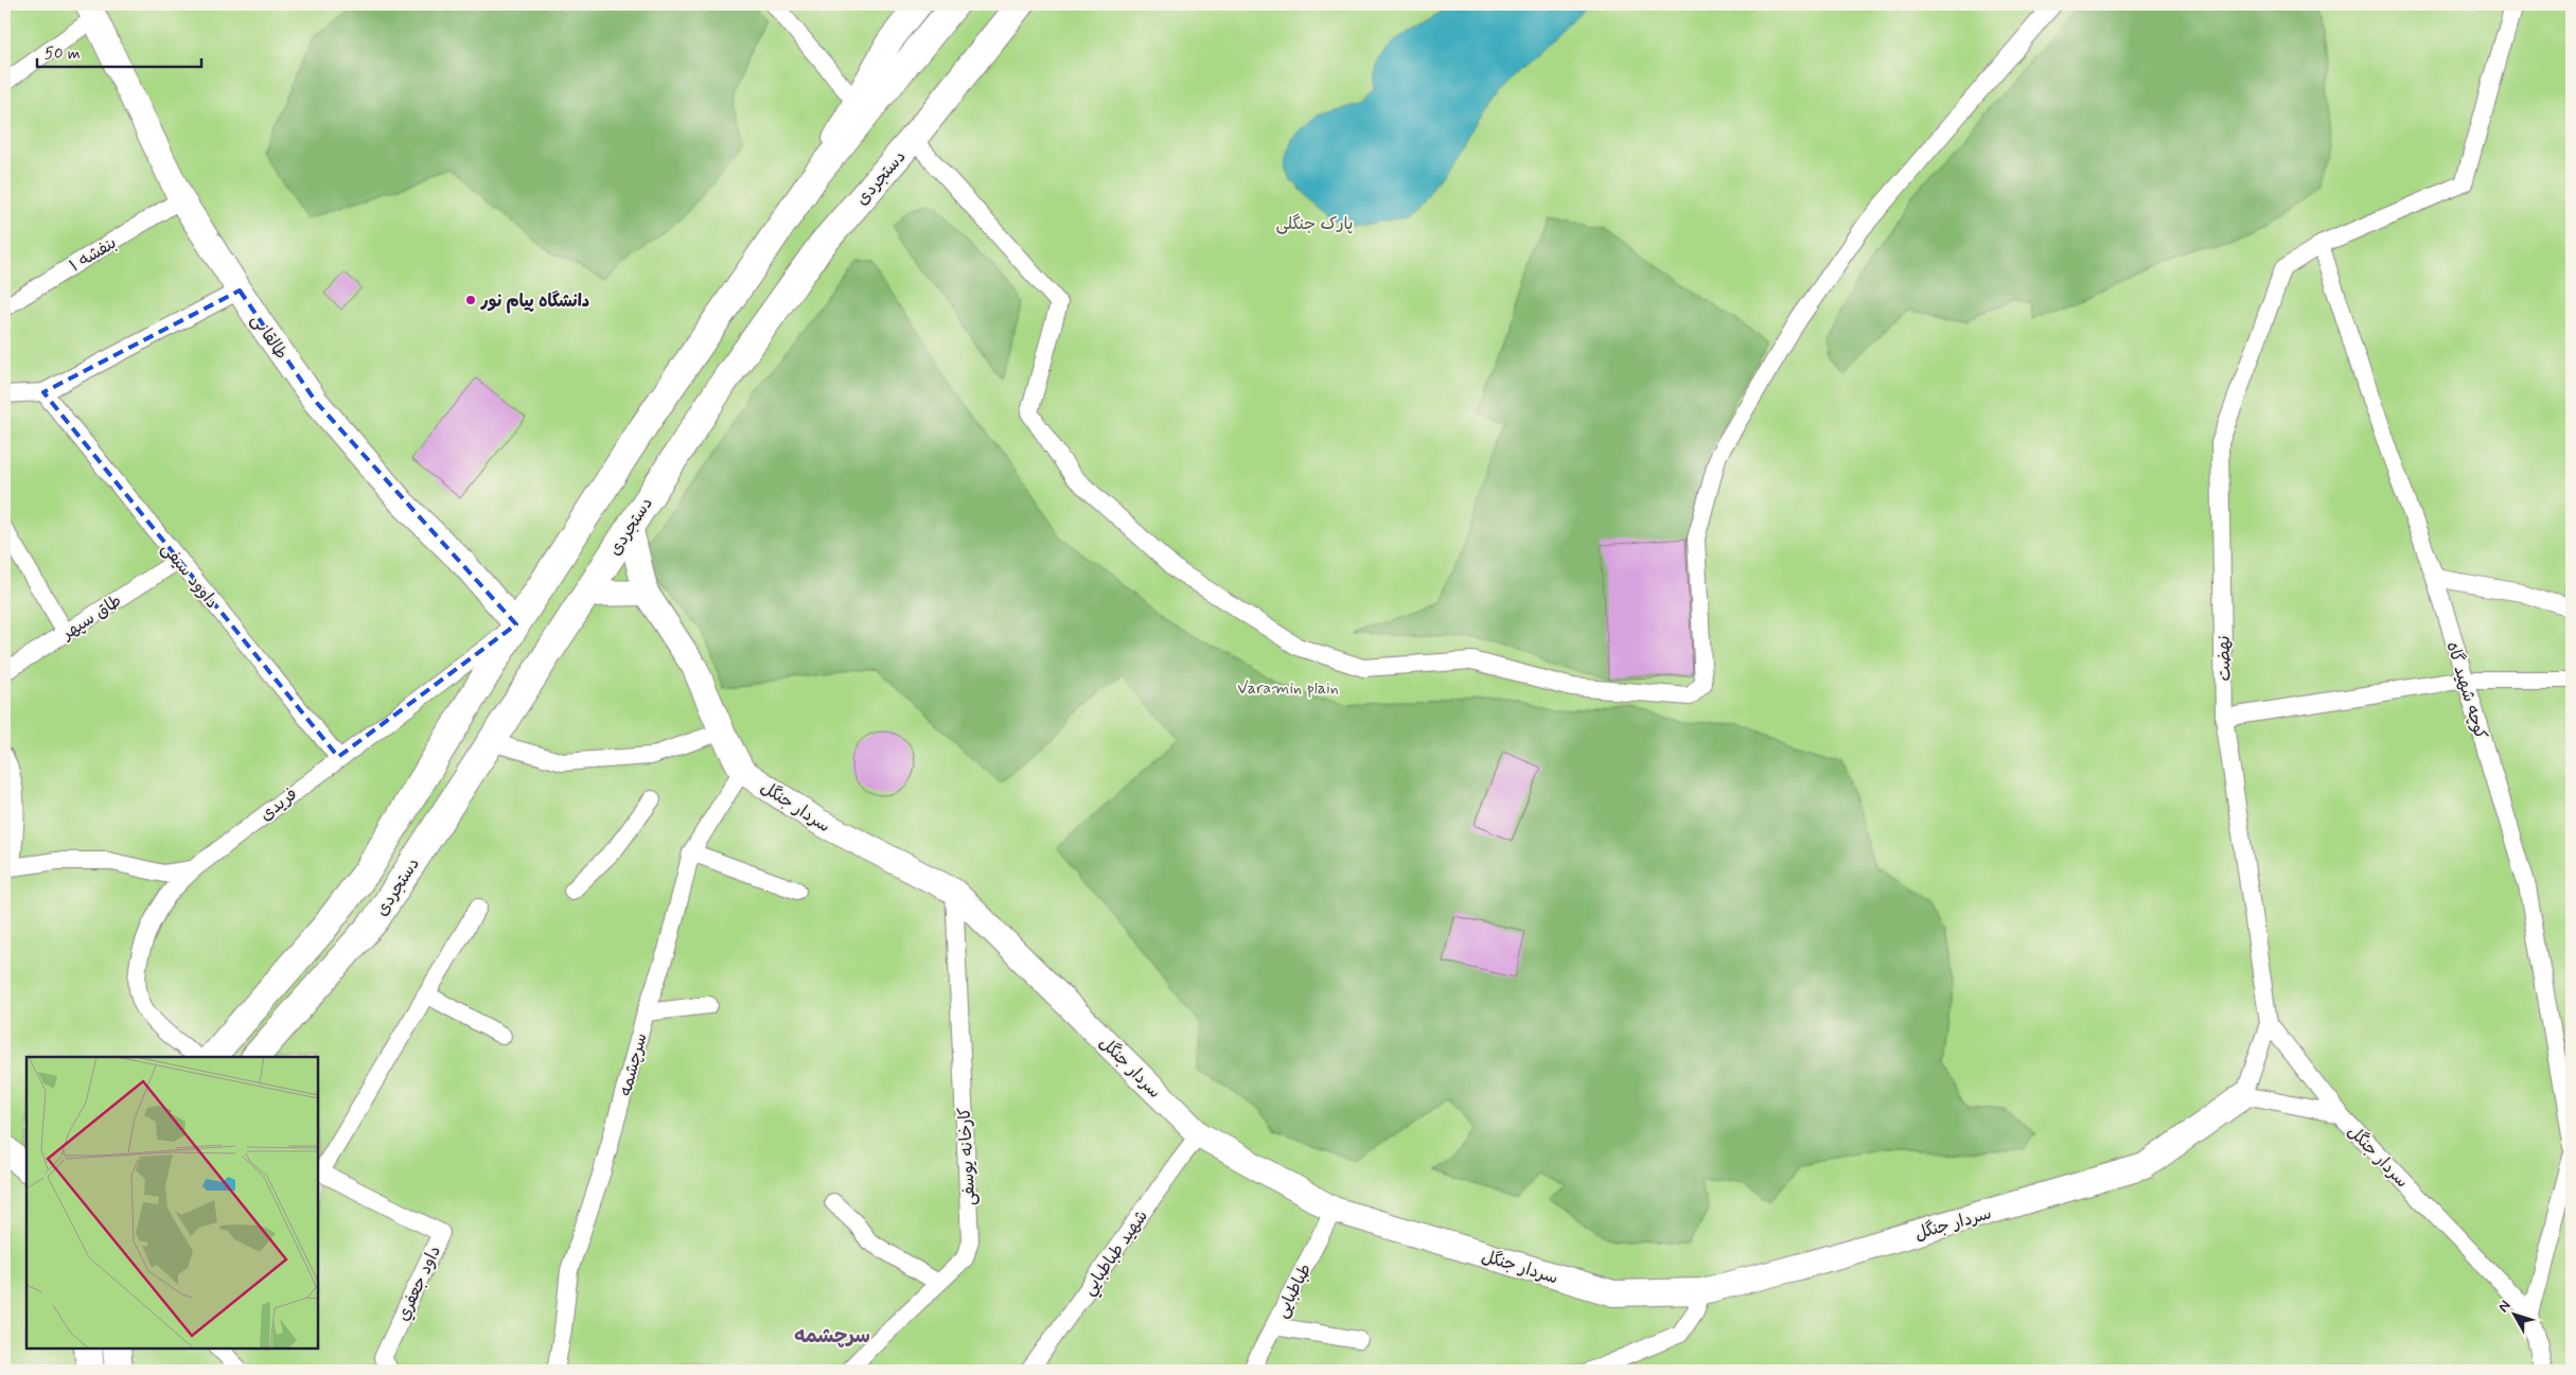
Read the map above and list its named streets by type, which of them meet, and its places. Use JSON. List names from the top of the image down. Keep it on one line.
{"streets":{"main road":["دستجردی"],"street":["بنفشه ۱","طالقانی","داوود سیفی","طاق سپهر","نهضت","کوچه شهید گاه","فریدی","سردار جنگل","سرچشمه","کارخانه یوسفی","شهيد طباطبايي","داود جعفري","طباطبایی"]},"crossings":[["دستجردی","طالقانی"],["دستجردی","فریدی"],["بنفشه ۱","طالقانی"],["طالقانی","فریدی"],["داوود سیفی","طاق سپهر"],["داوود سیفی","فریدی"],["نهضت","کوچه شهید گاه"],["نهضت","سردار جنگل"],["سردار جنگل","سرچشمه"],["سردار جنگل","کارخانه یوسفی"],["سردار جنگل","شهيد طباطبايي"],["سردار جنگل","طباطبایی"]],"districts":["سرچشمه"],"parks":["پارک جنگلی","Varamin plain"],"places":["دانشگاه پیام نور"],"scale_bar":"50 m","north":"top left"}
